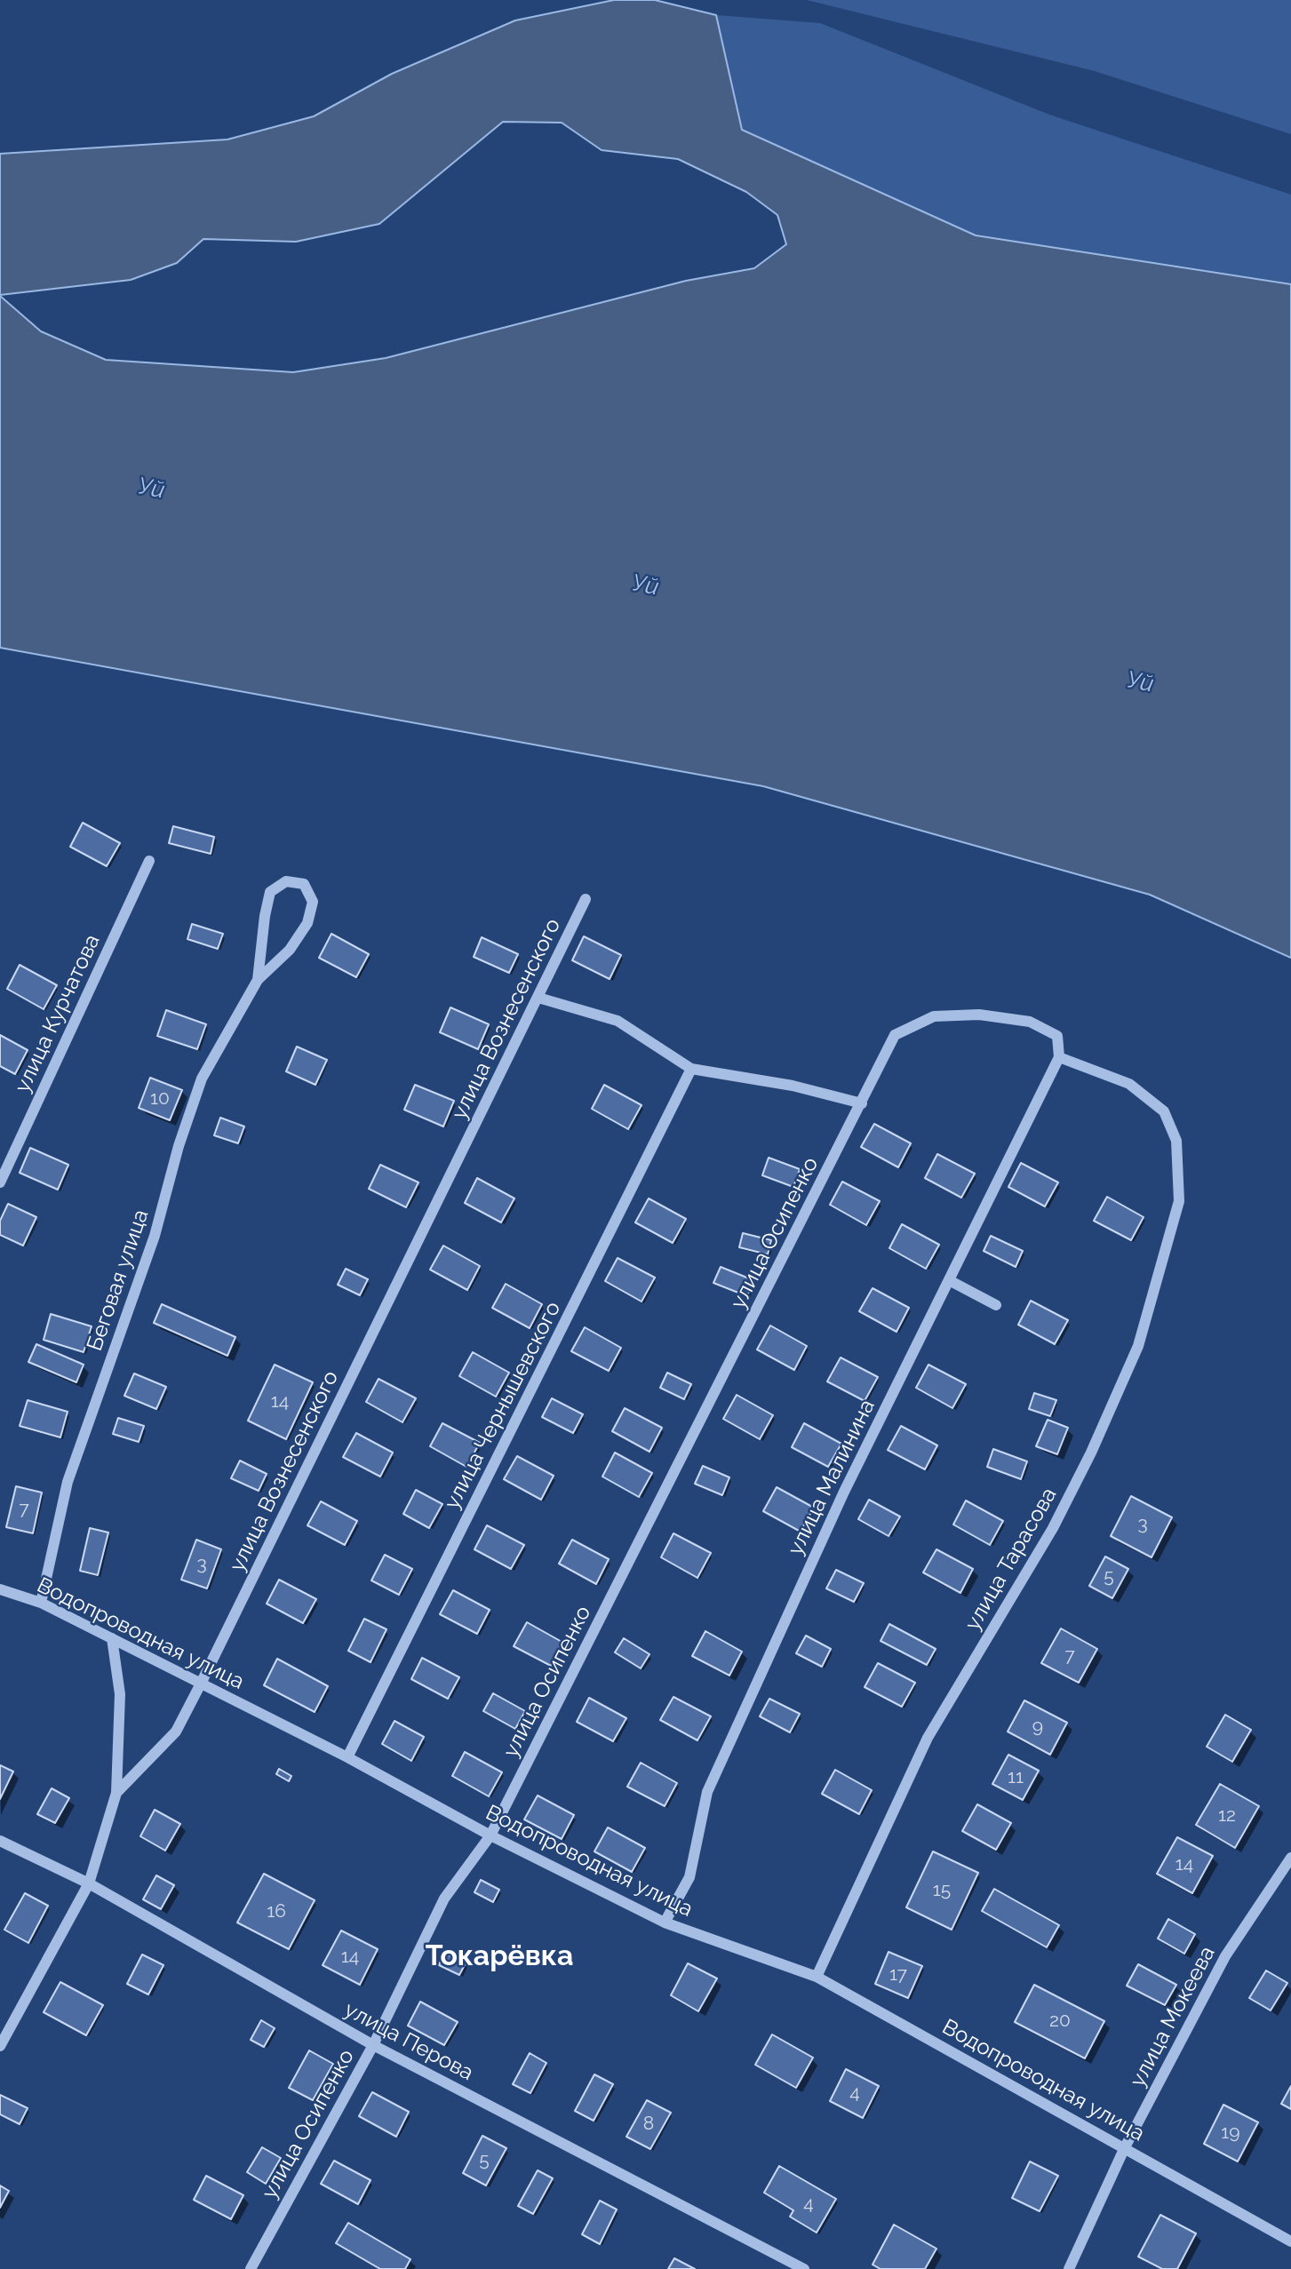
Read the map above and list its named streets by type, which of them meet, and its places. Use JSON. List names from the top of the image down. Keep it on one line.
{"streets":{"street":["улица Курчатова","улица Вознесенского","улица Осипенко","Беговая улица","улица Чернышевского","улица Малинина","улица Тарасова","Водопроводная улица","улица Мокеева","улица Перова"]},"crossings":[["улица Вознесенского","Водопроводная улица"],["улица Вознесенского","улица Перова"],["улица Осипенко","улица Малинина"],["улица Осипенко","улица Тарасова"],["улица Осипенко","Водопроводная улица"],["улица Осипенко","улица Перова"],["Беговая улица","Водопроводная улица"],["улица Чернышевского","Водопроводная улица"],["улица Малинина","улица Тарасова"],["улица Малинина","Водопроводная улица"],["улица Тарасова","Водопроводная улица"],["Водопроводная улица","улица Мокеева"]],"districts":["Токарёвка"],"water":["Уй"],"house_numbers":["10","14","7","3","3","5","7","9","11","12","14","15","16","14","17","20","4","8","19","5","4"]}
